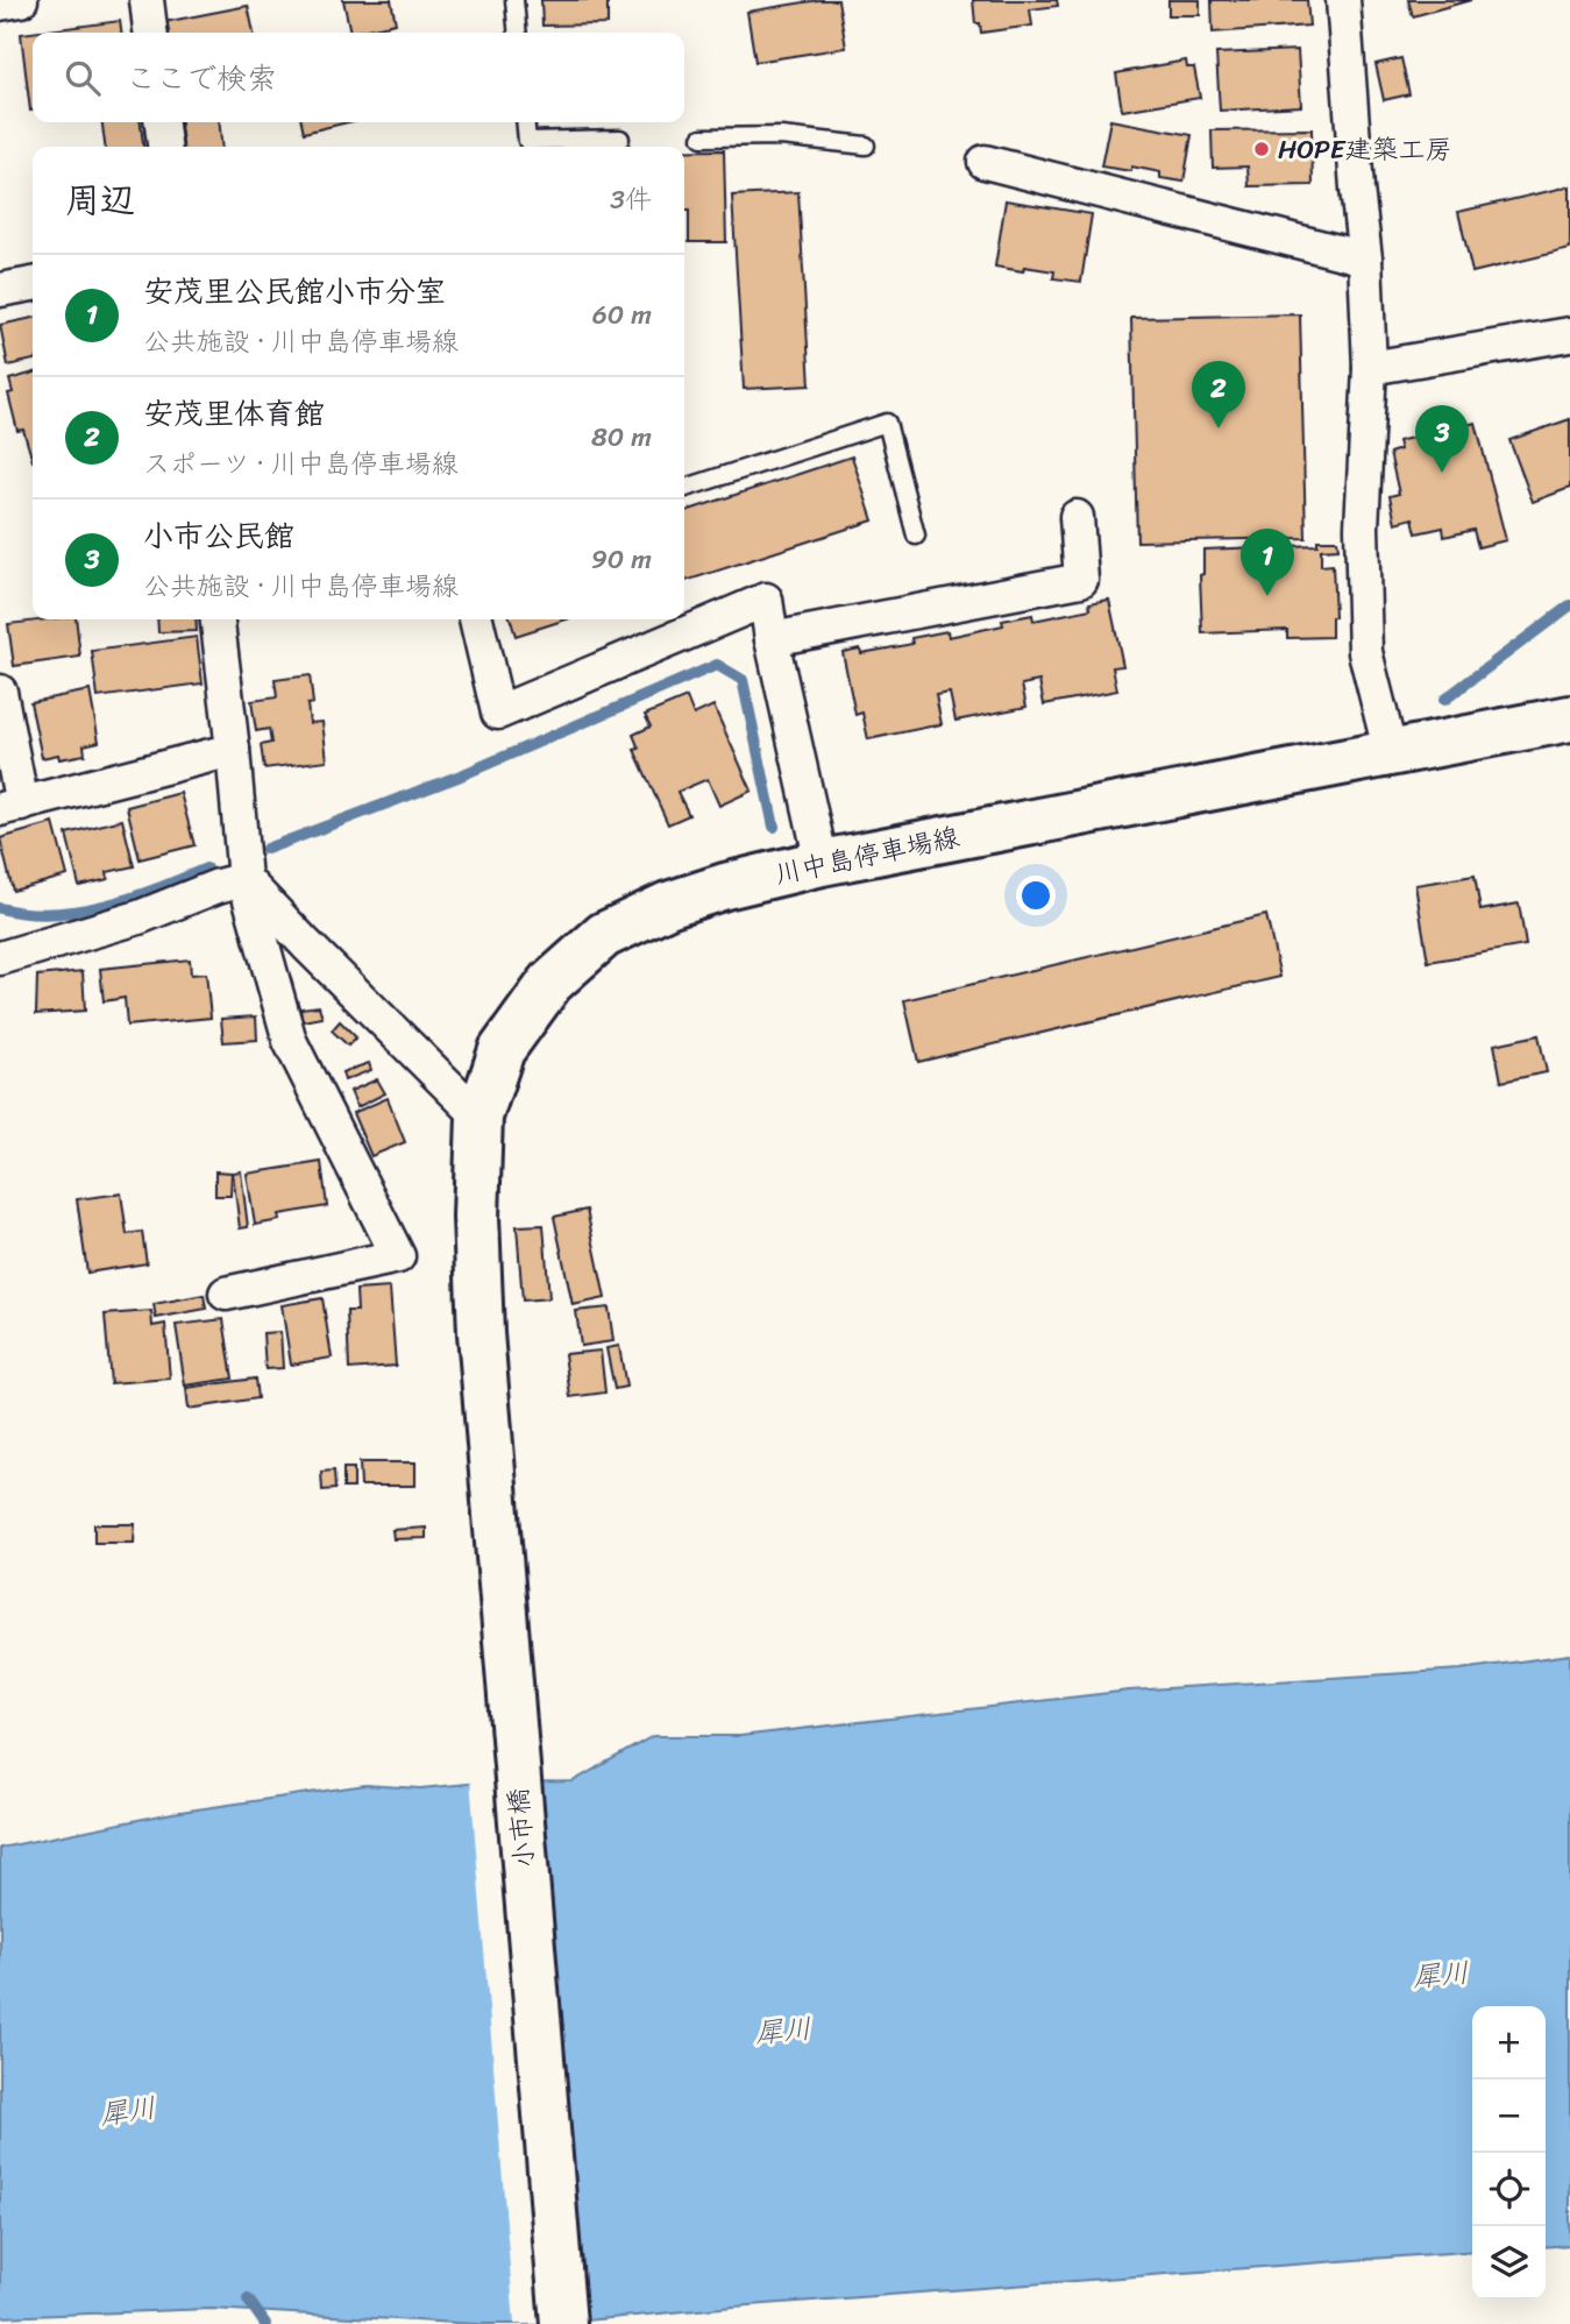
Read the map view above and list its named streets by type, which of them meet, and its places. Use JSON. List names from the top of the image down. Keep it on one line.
{"streets":{"main road":["川中島停車場線","小市橋"]},"crossings":[["川中島停車場線","小市橋"]],"water":["犀川"],"places":["HOPE建築工房"],"page":{"search":"ここで検索","heading":["周辺","3件"],"list":[{"mark":"1","name":"安茂里公民館小市分室","note":"公共施設 · 川中島停車場線","value":"60 m"},{"mark":"2","name":"安茂里体育館","note":"スポーツ · 川中島停車場線","value":"80 m"},{"mark":"3","name":"小市公民館","note":"公共施設 · 川中島停車場線","value":"90 m"}],"pins":["2","3","1"],"map_buttons":["+","−"]}}
